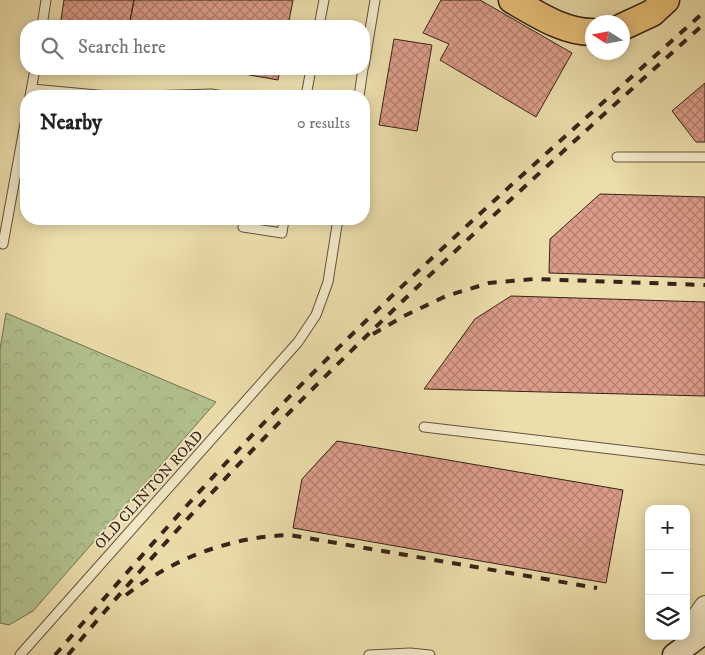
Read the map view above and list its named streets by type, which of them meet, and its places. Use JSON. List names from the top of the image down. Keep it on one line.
{"streets":{"lane":["OLD CLINTON ROAD"]},"north":"left","page":{"search":"Search here","heading":["Nearby","0 results"],"map_buttons":["+","−"]}}
